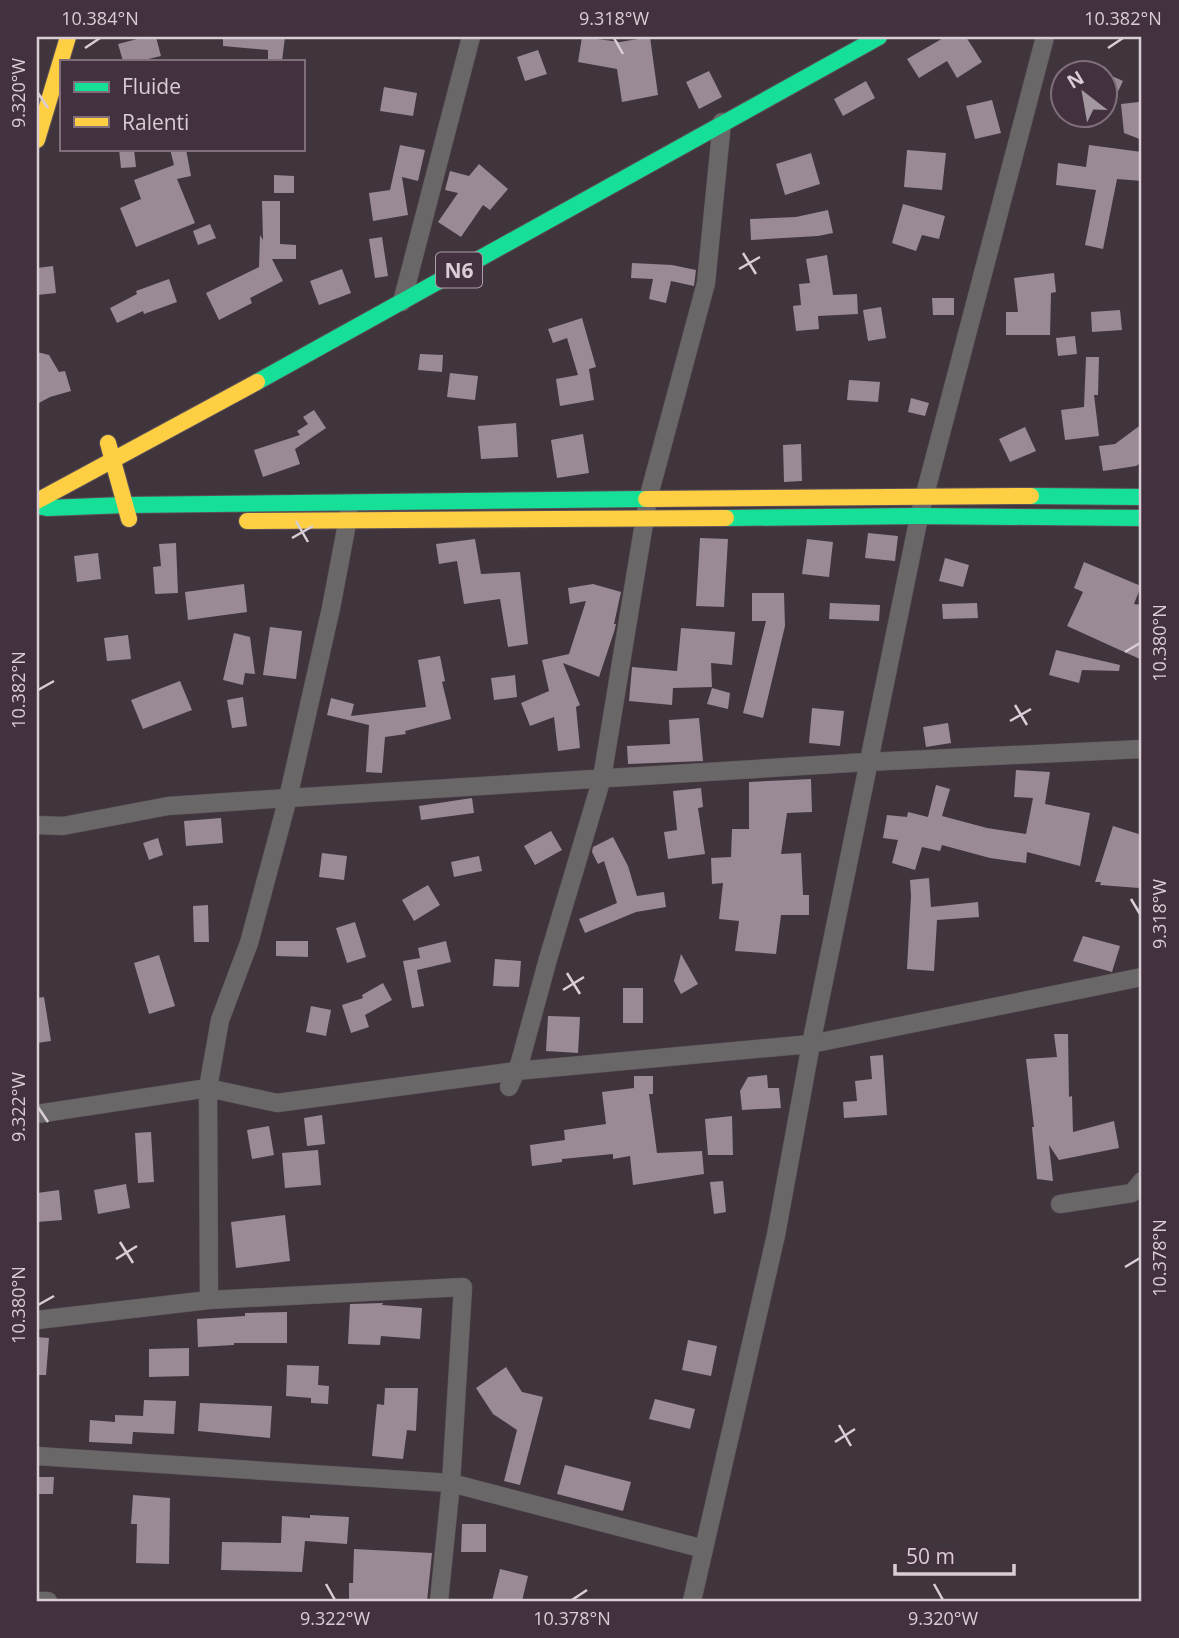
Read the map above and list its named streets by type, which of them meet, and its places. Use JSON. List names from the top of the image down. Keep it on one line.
{"streets":{"main road":["N6"]},"legend":["Fluide","Ralenti"],"scale_bar":"50 m","north":"top left","coordinates":["10.384°N","9.318°W","10.382°N","9.320°W","10.380°N","9.322°W","10.378°N"]}
